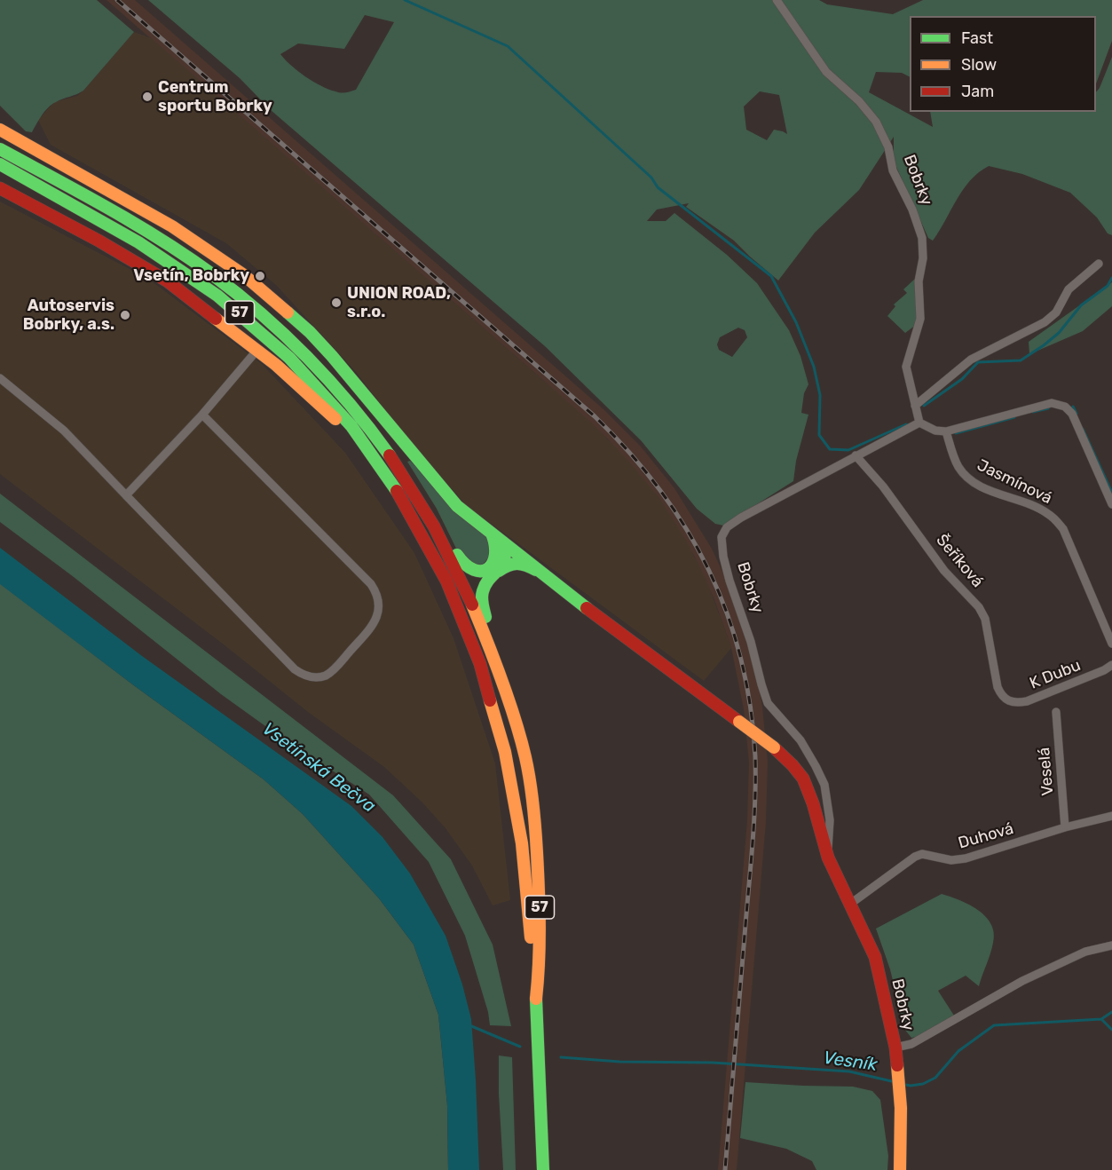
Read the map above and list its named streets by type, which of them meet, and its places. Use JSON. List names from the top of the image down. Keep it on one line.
{"streets":{"main road":["Bobrky","57"],"street":["Jasmínová","Šeříková","K Dubu","Veselá","Duhová"]},"crossings":[["Bobrky","Šeříková"],["Bobrky","Duhová"],["Šeříková","K Dubu"],["Veselá","Duhová"]],"water":["Vsetínská Bečva","Vesník"],"places":["Centrum sportu Bobrky","Vsetín, Bobrky","UNION ROAD, s.r.o.","Autoservis Bobrky, a.s."],"legend":["Fast","Slow","Jam"]}
